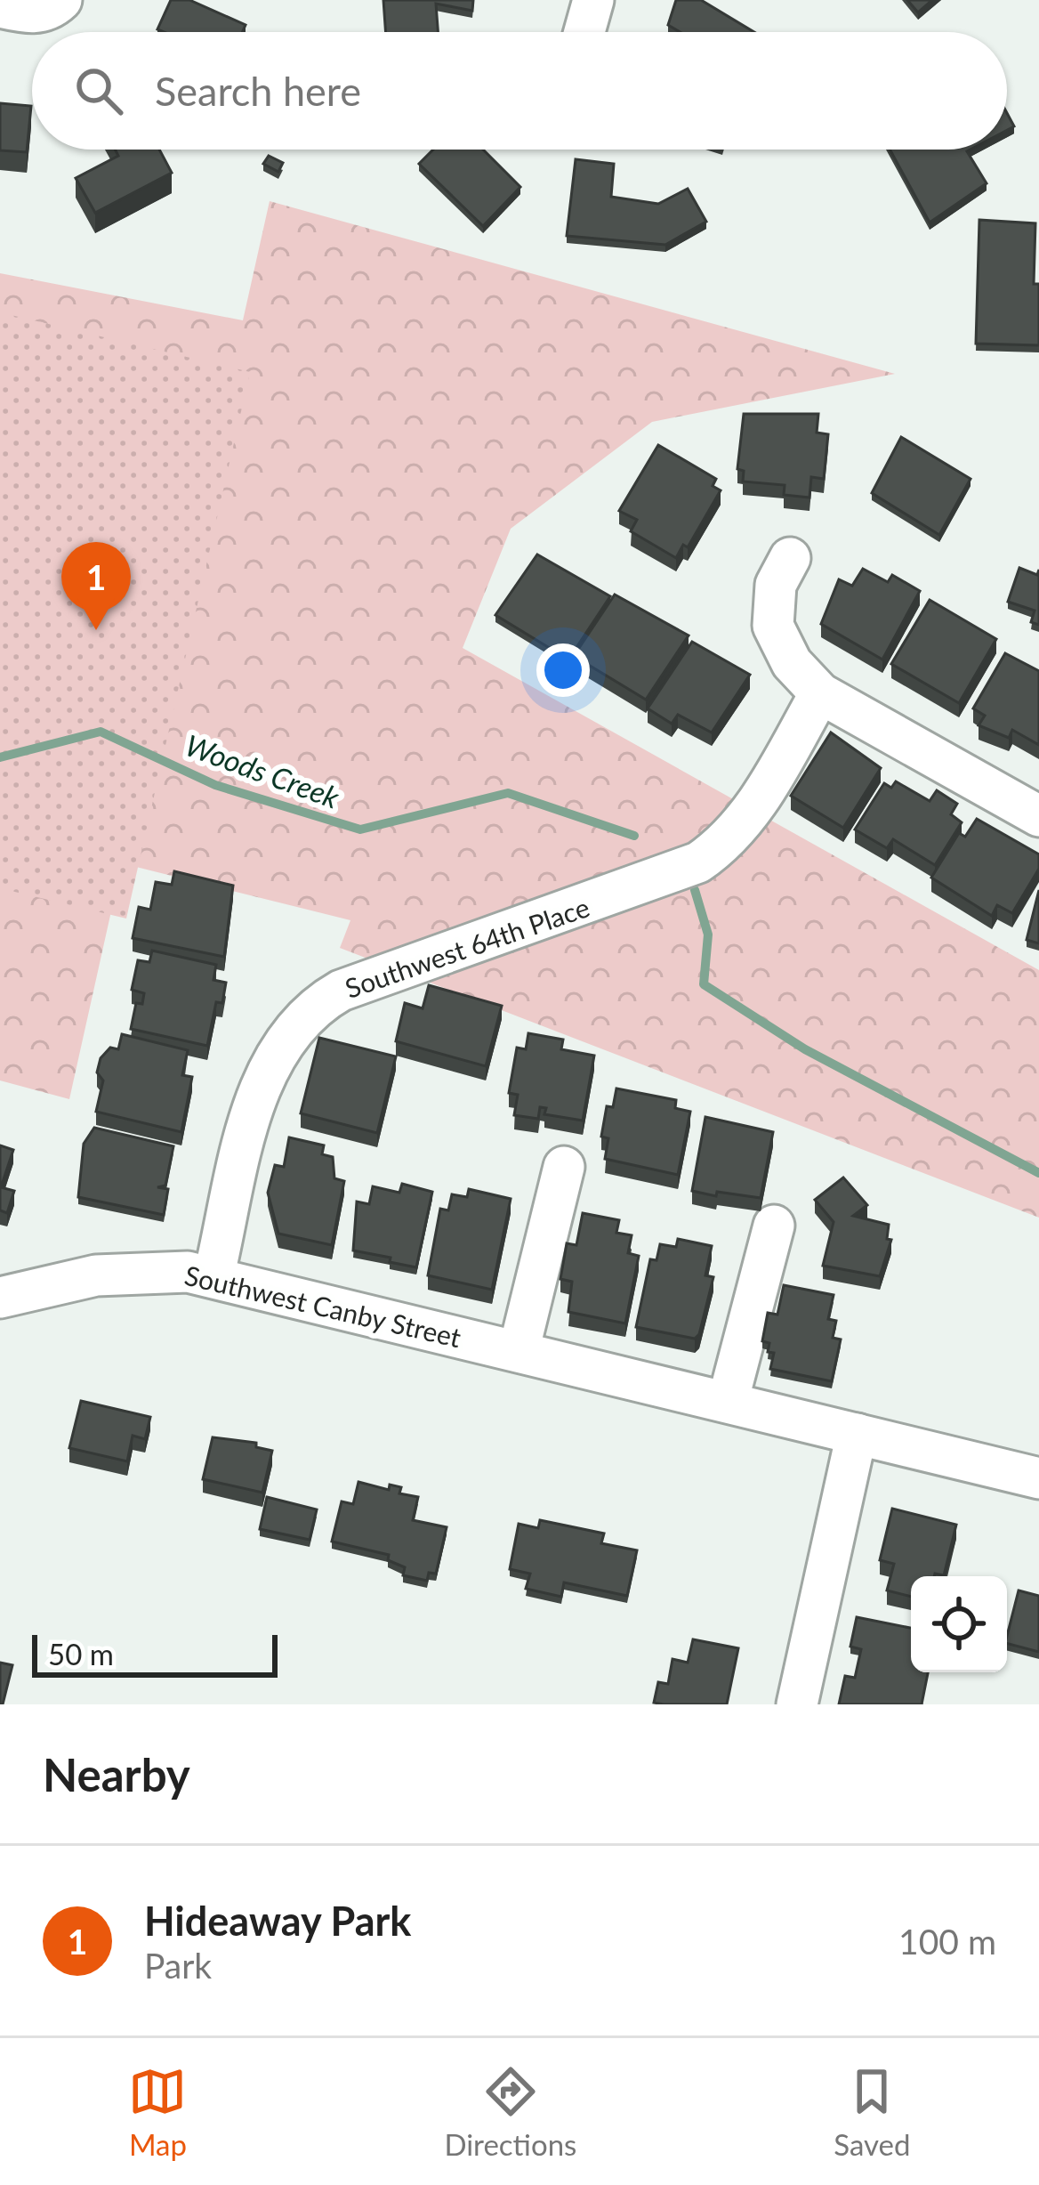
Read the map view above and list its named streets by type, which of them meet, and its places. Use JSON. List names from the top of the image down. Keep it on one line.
{"streets":{"street":["Southwest 64th Place","Southwest Canby Street"]},"crossings":[["Southwest 64th Place","Southwest Canby Street"]],"water":["Woods Creek"],"scale_bar":"50 m","page":{"search":"Search here","pins":"1","scale":"50 m","heading":"Nearby","list":[{"mark":"1","name":"Hideaway Park","note":"Park","value":"100 m"}],"nav":["Map","Directions","Saved"]}}
